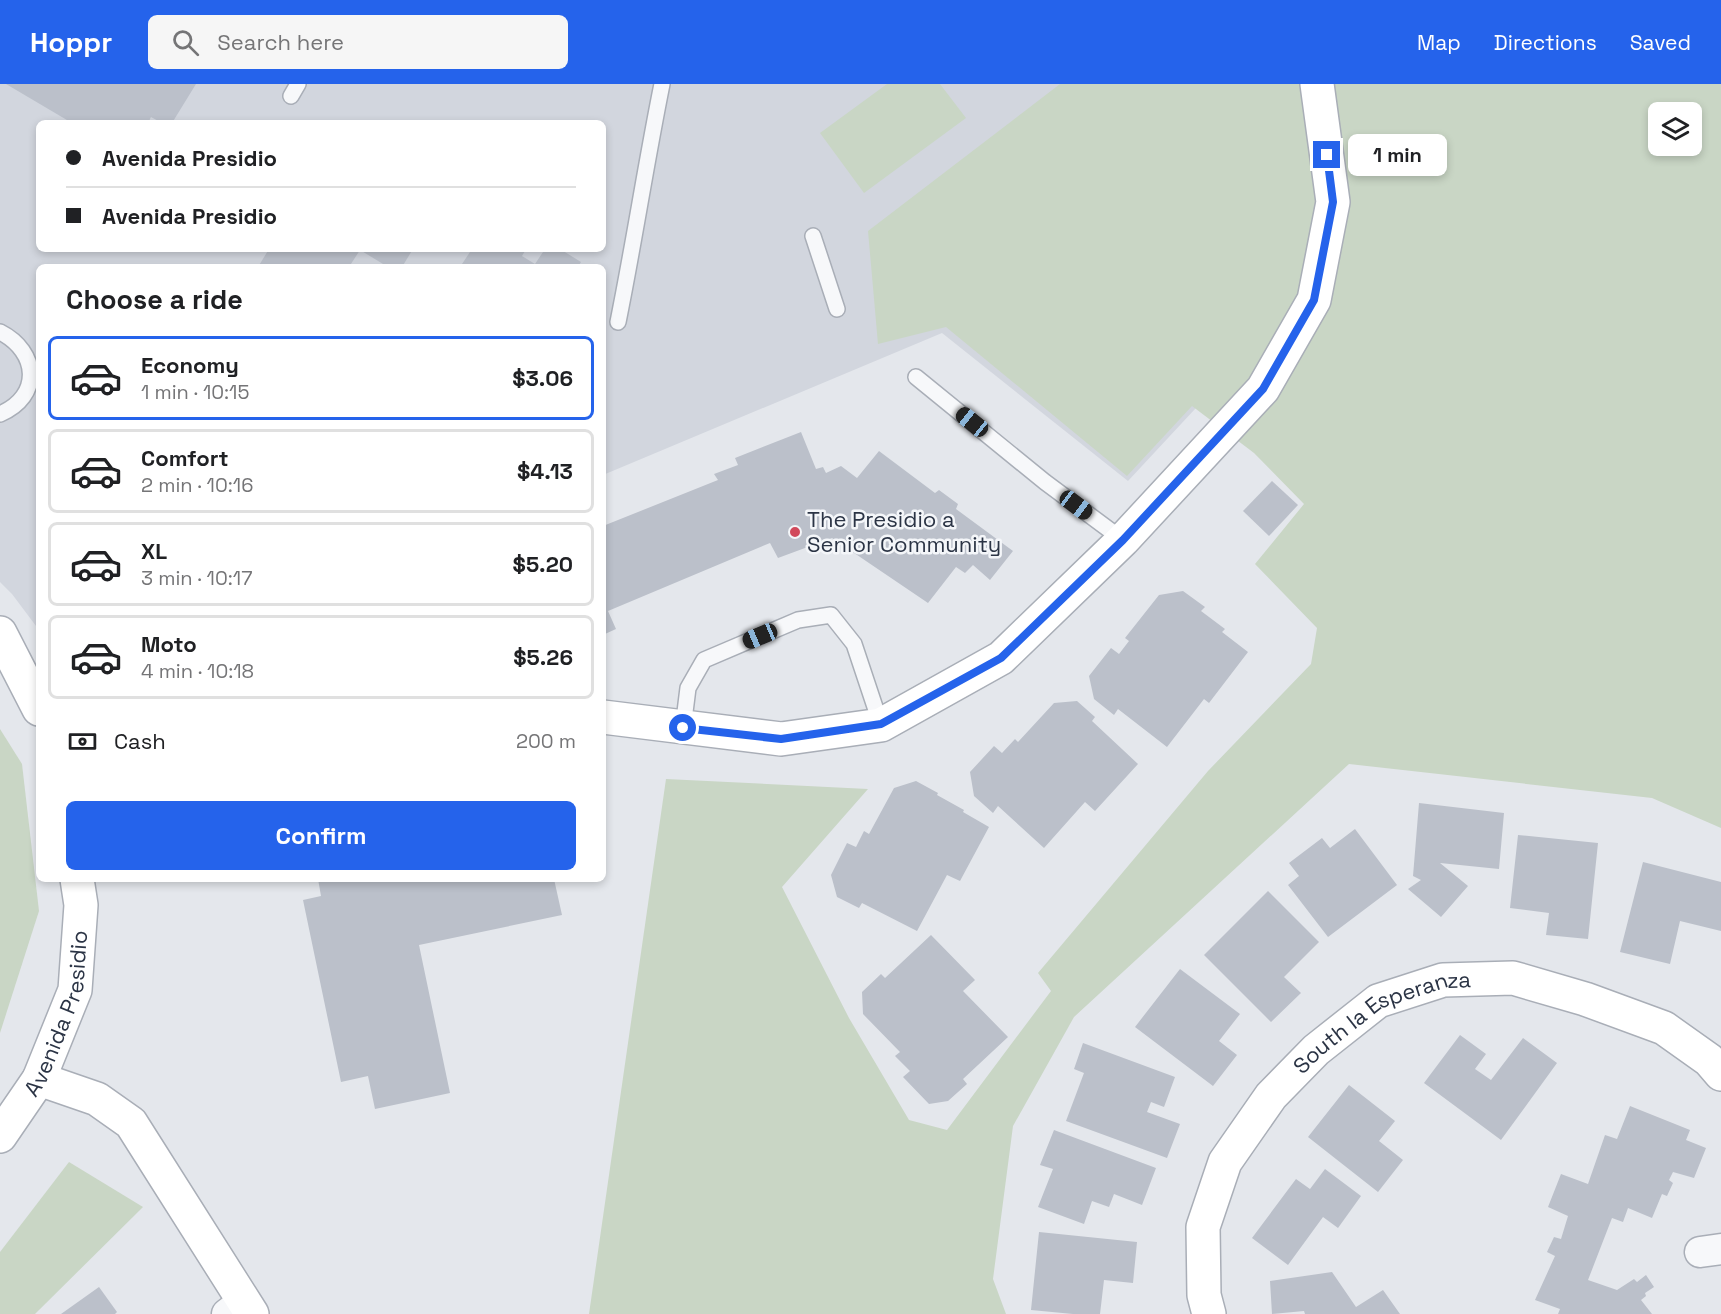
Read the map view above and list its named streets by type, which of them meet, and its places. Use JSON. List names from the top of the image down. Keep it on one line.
{"streets":{"street":["Avenida Presidio","South la Esperanza"]},"places":["The Presidio a Senior Community"],"page":{"header":"Hoppr","search":"Search here","nav":["Map","Directions","Saved"],"banner":["Avenida Presidio","Avenida Presidio"],"bubble":"1 min","heading":"Choose a ride","list":[{"name":"Economy","note":"1 min · 10:15","value":"$3.06"},{"name":"Comfort","note":"2 min · 10:16","value":"$4.13"},{"name":"XL","note":"3 min · 10:17","value":"$5.20"},{"name":"Moto","note":"4 min · 10:18","value":"$5.26"}],"pay":["Cash","200 m"],"buttons":"Confirm"}}
